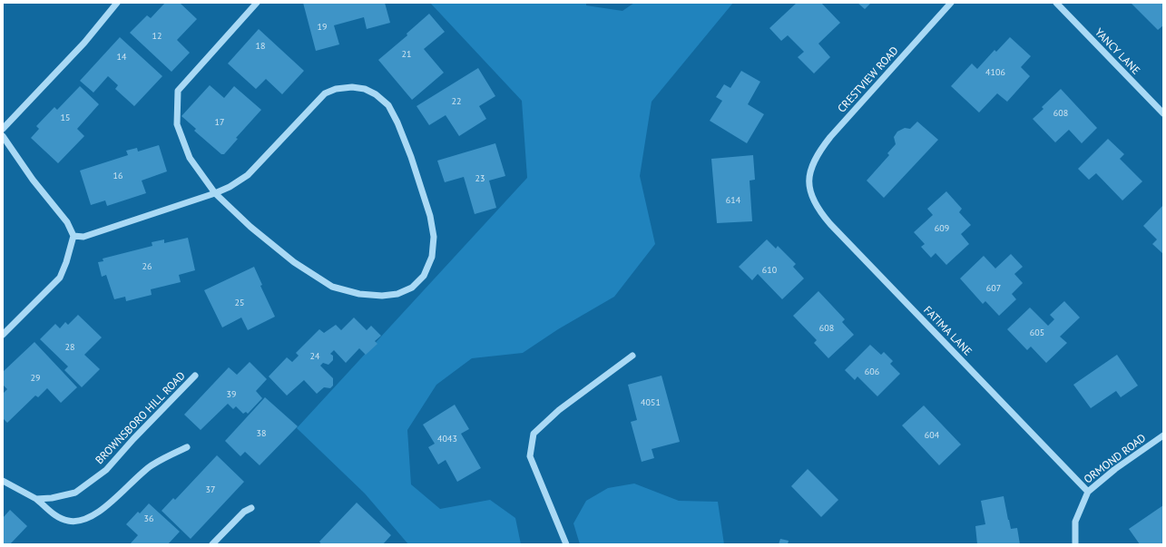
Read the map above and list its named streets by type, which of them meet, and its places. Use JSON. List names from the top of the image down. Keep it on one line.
{"streets":{"street":["YANCY LANE","CRESTVIEW ROAD","FATIMA LANE","BROWNSBORO HILL ROAD","ORMOND ROAD"]},"crossings":[["CRESTVIEW ROAD","FATIMA LANE"],["FATIMA LANE","ORMOND ROAD"]],"house_numbers":["19","12","18","21","14","4106","22","608","15","17","16","23","614","609","26","610","607","25","608","605","28","24","606","29","39","4051","38","604","4043","37","36"]}
